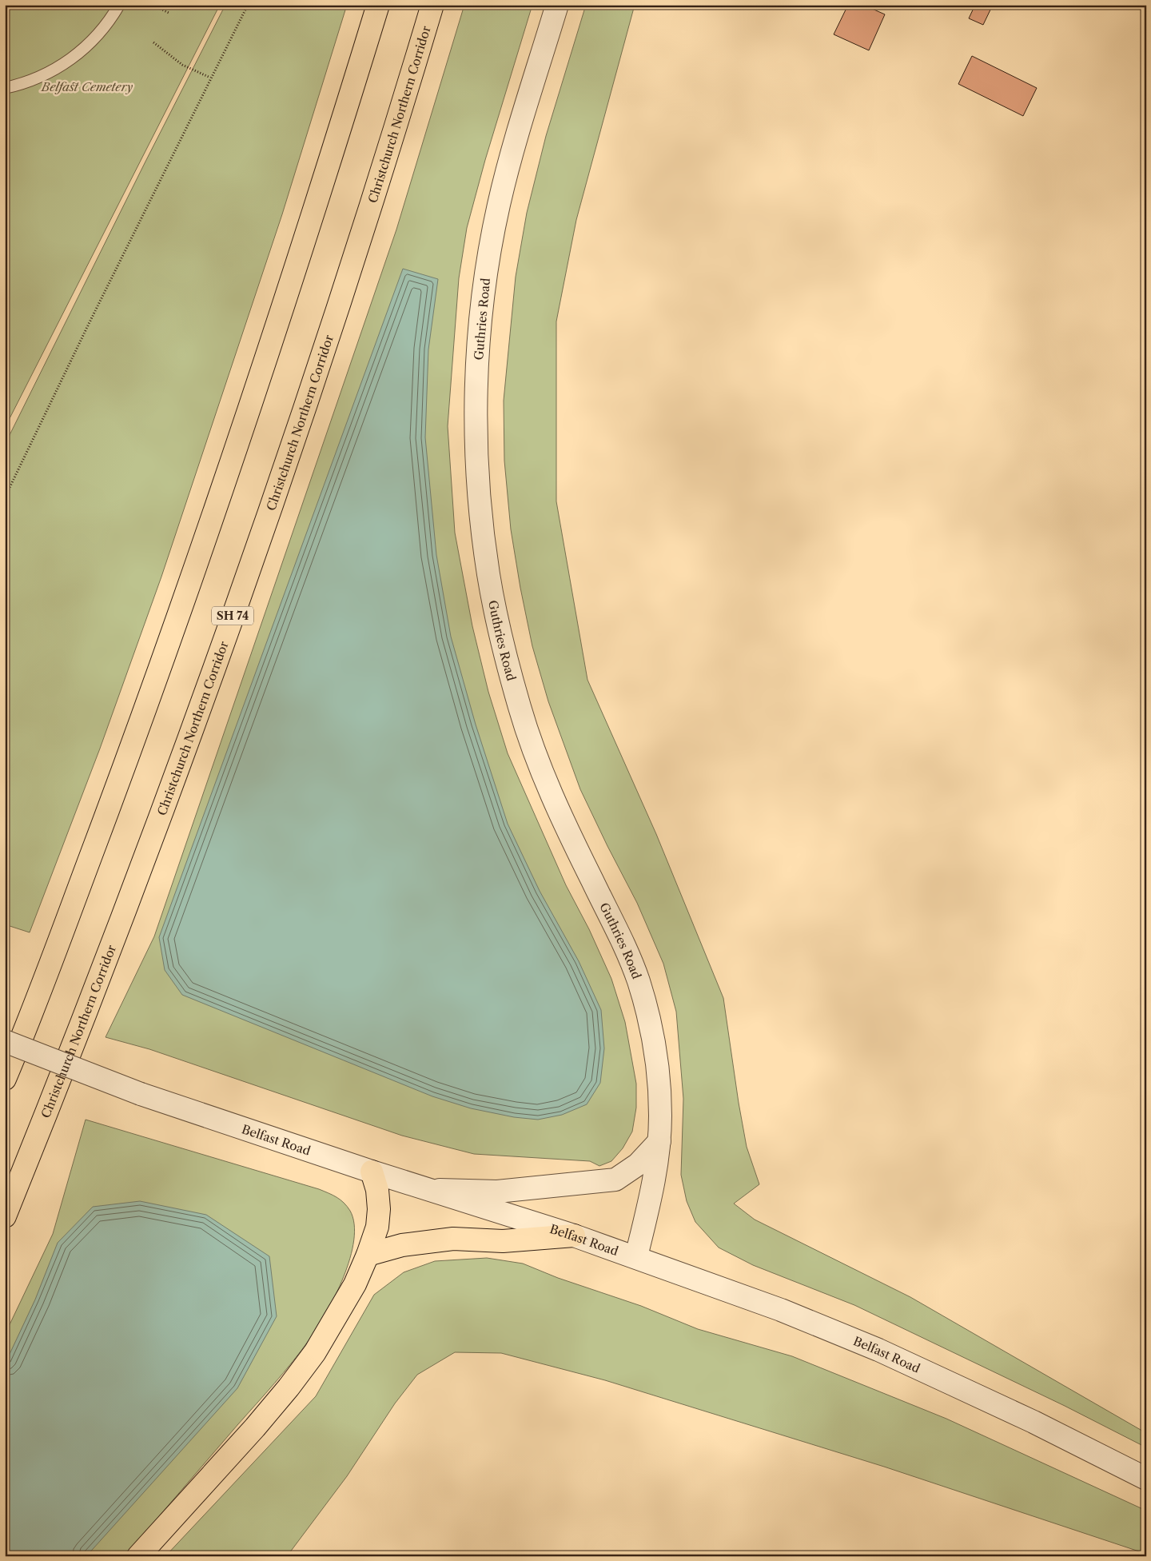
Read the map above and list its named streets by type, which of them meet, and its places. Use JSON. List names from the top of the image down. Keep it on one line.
{"streets":{"highway":["Christchurch Northern Corridor","SH 74"],"street":["Guthries Road","Belfast Road"]},"crossings":[["Guthries Road","Belfast Road"]],"parks":["Belfast Cemetery"]}
